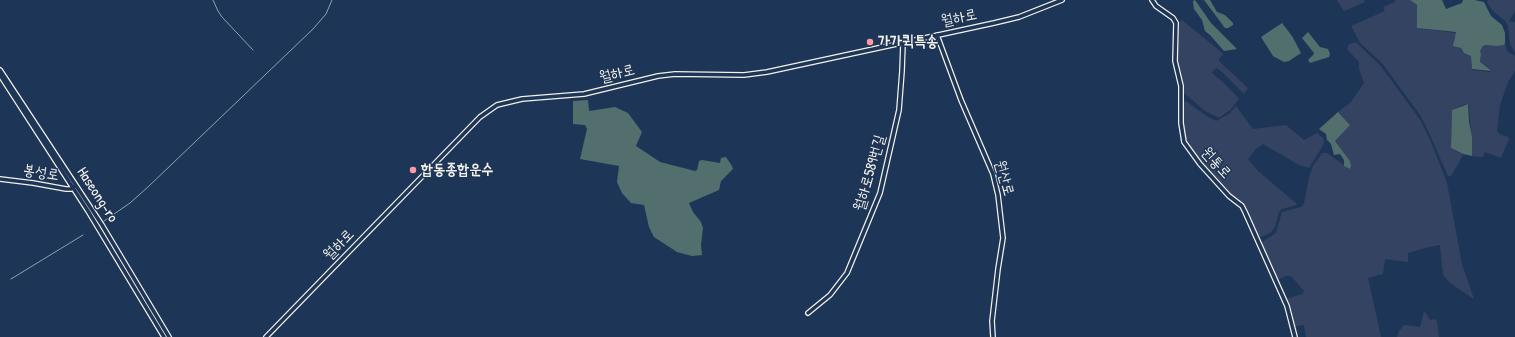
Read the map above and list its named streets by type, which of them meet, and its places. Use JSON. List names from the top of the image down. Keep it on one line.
{"streets":{"street":["월하로","원통로","봉성로","월하로589번길","원산로","Haseong-ro"]},"crossings":[["월하로","월하로589번길"],["월하로","원산로"],["봉성로","Haseong-ro"]],"places":["가가퀵특송","합동종합운수"]}
